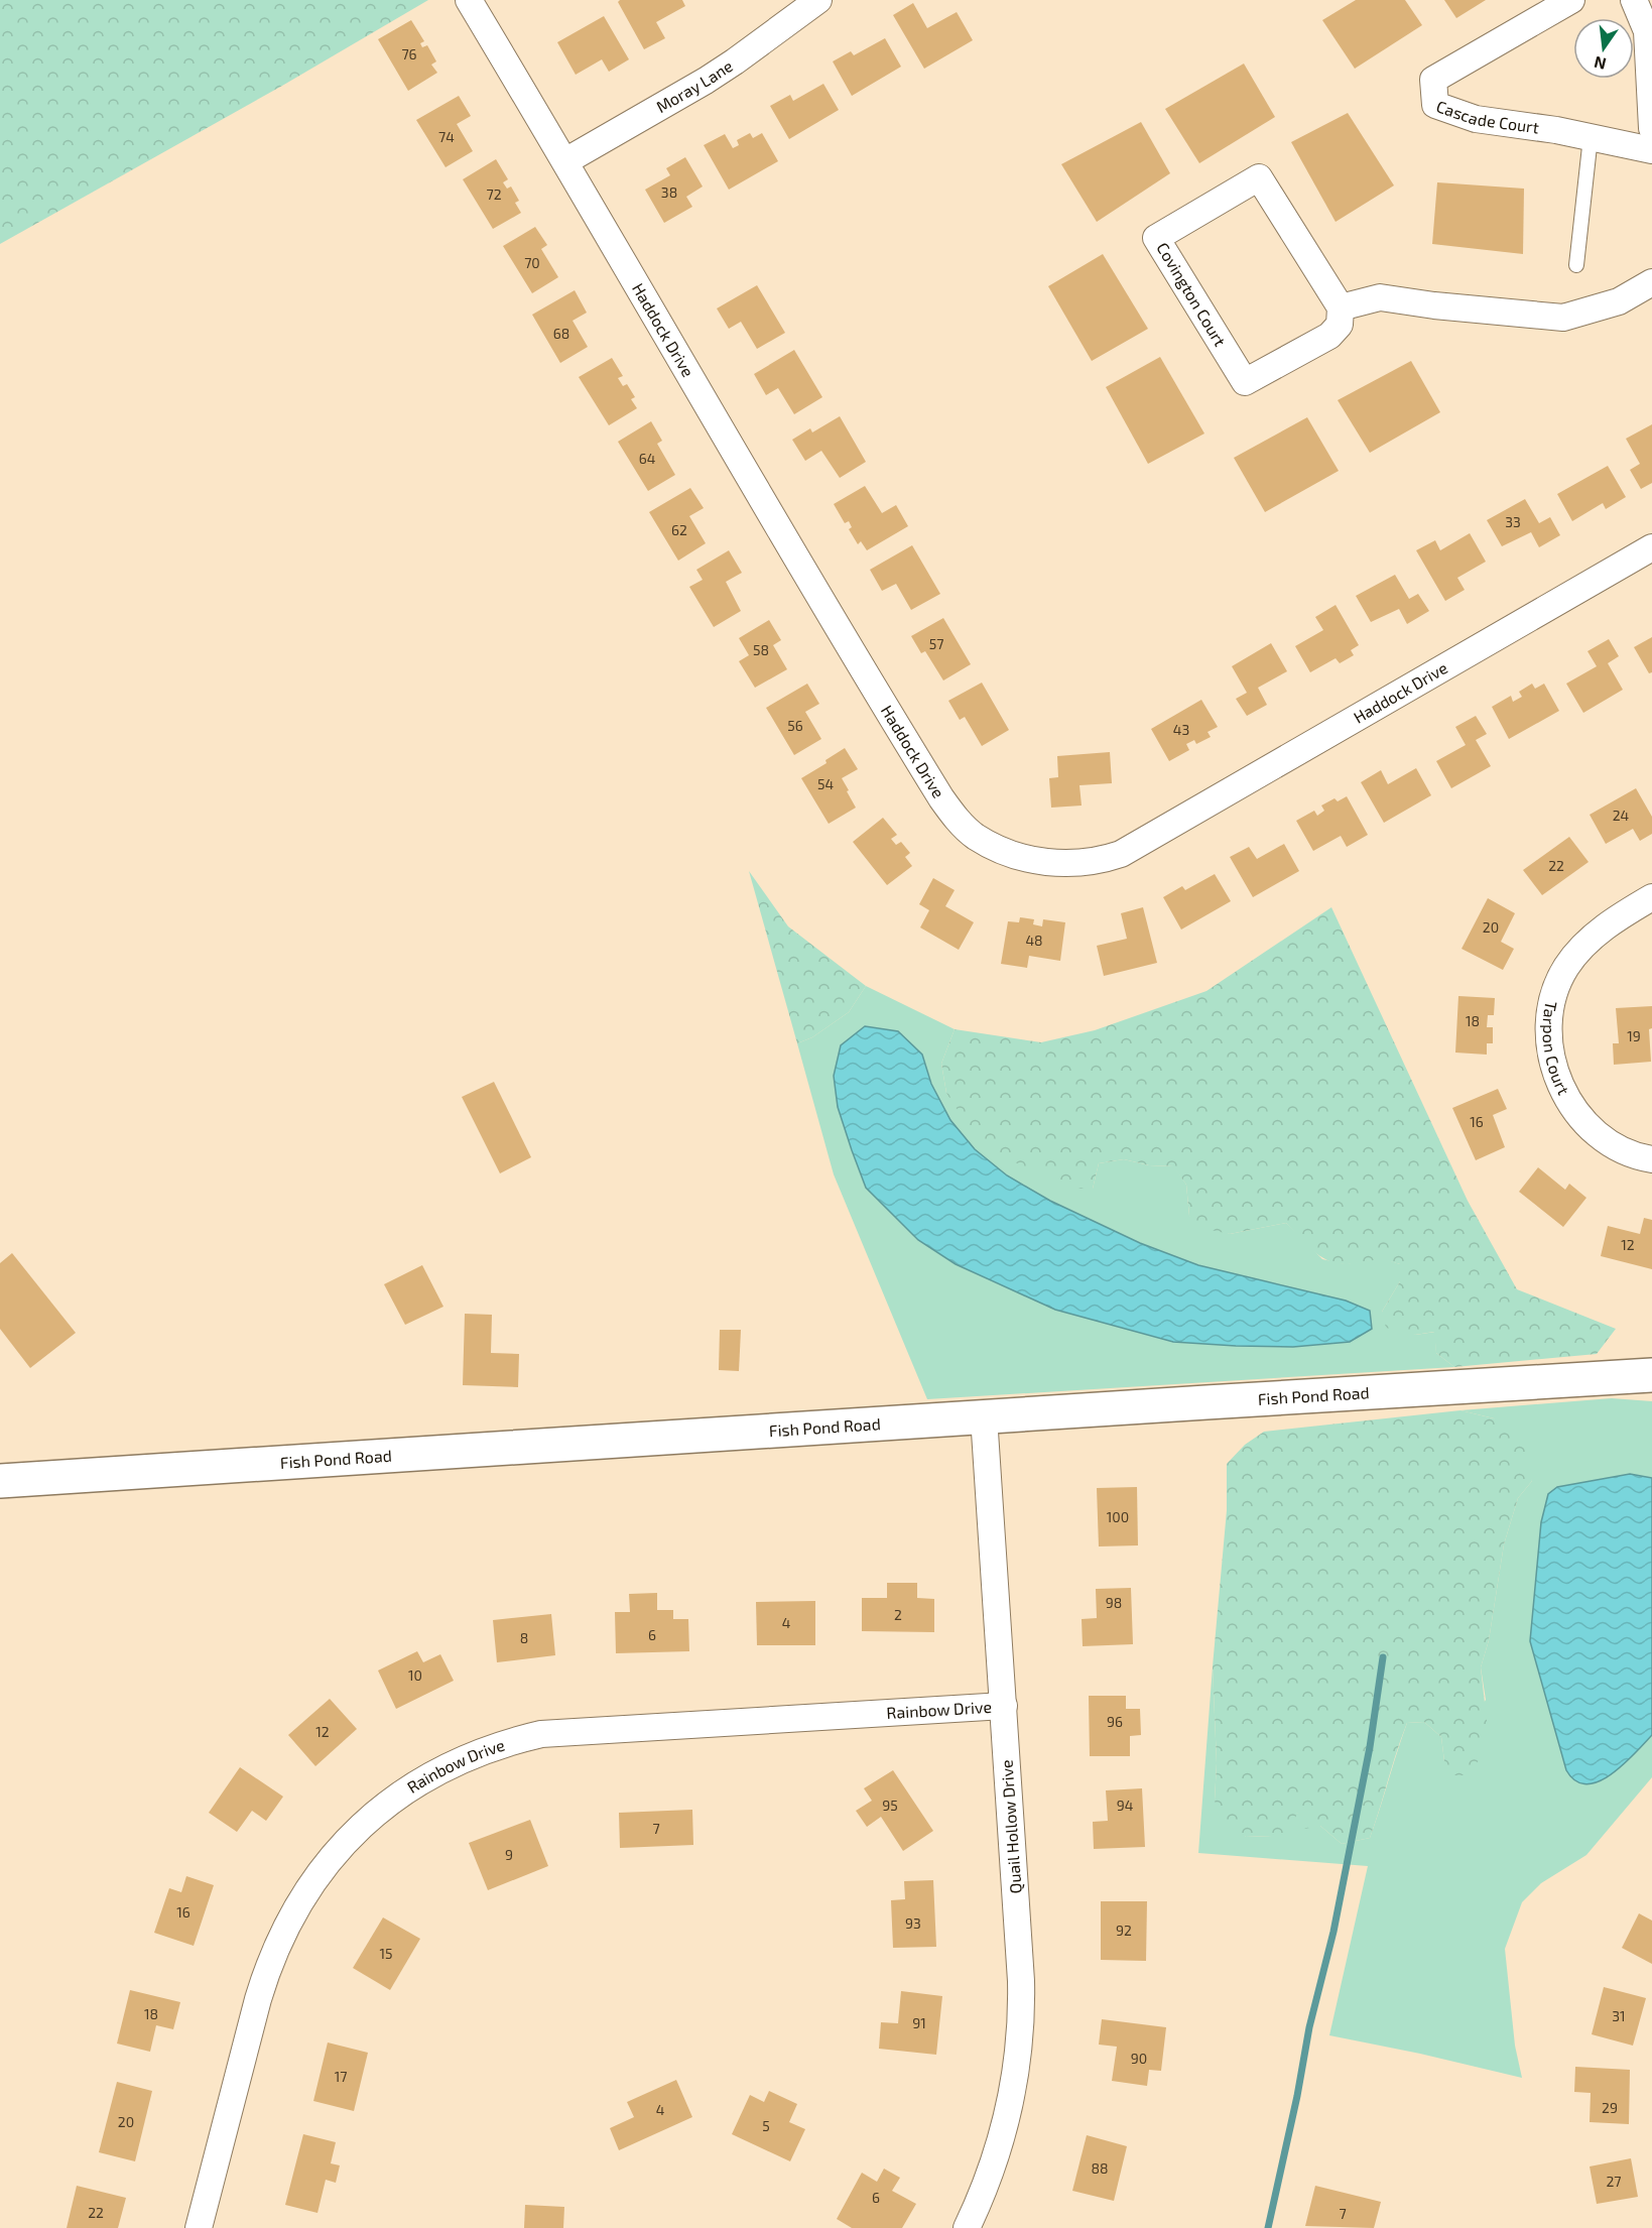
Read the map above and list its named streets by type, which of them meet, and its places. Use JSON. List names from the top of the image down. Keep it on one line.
{"streets":{"street":["Moray Lane","Cascade Court","Covington Court","Haddock Drive","Tarpon Court","Fish Pond Road","Rainbow Drive","Quail Hollow Drive"]},"crossings":[["Moray Lane","Haddock Drive"],["Fish Pond Road","Quail Hollow Drive"],["Rainbow Drive","Quail Hollow Drive"]],"house_numbers":["76","74","38","72","70","68","64","33","62","57","58","56","43","54","24","22","20","48","18","19","16","12","100","98","2","4","6","8","10","96","12","95","94","7","9","16","93","92","15","18","31","91","90","17","29","4","20","5","88","27","6","22","7"],"north":"bottom"}
